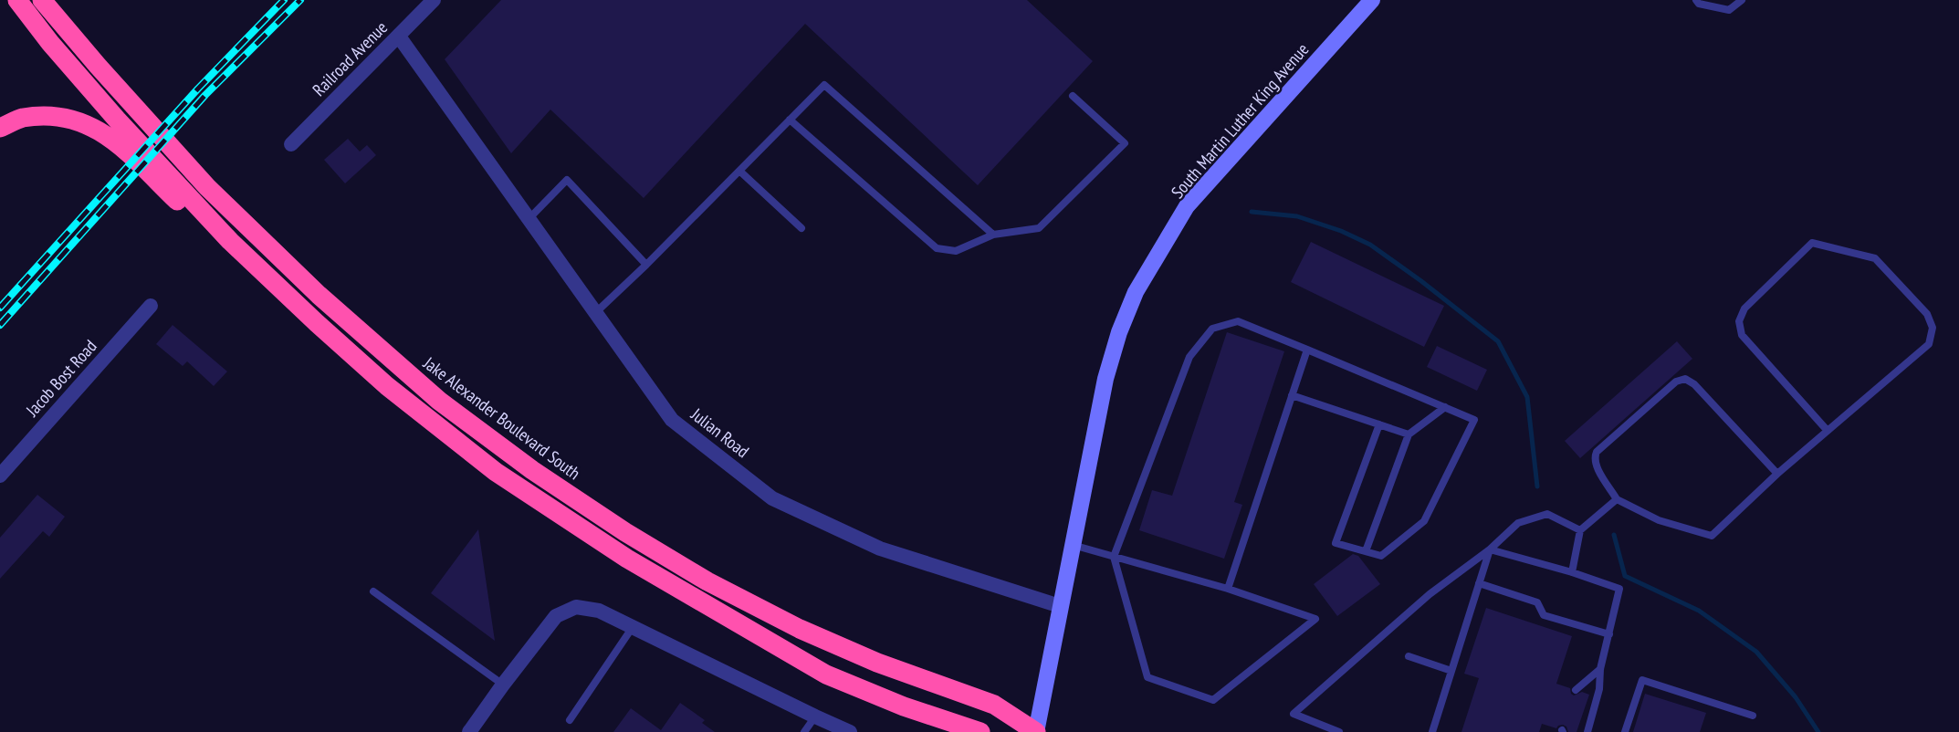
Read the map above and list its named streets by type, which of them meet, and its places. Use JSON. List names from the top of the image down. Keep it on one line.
{"streets":{"highway":["Jake Alexander Boulevard South"],"street":["Railroad Avenue","South Martin Luther King Avenue","Jacob Bost Road","Julian Road"]},"crossings":[["Railroad Avenue","Julian Road"],["South Martin Luther King Avenue","Julian Road"]]}
